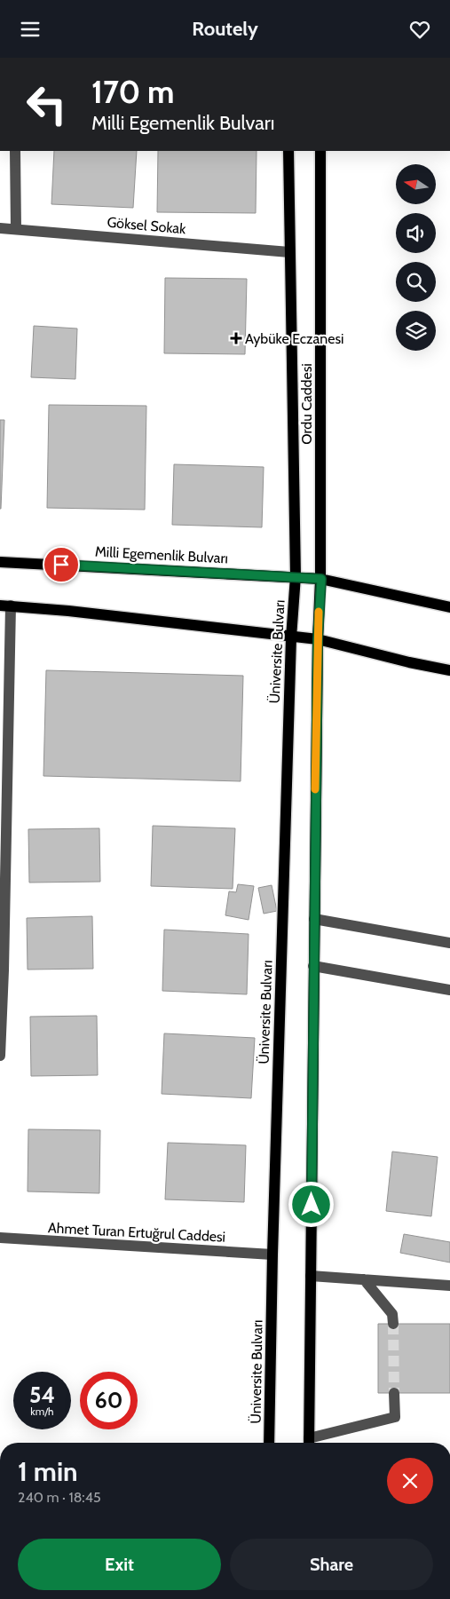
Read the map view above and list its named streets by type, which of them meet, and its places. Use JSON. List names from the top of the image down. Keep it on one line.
{"streets":{"main road":["Ordu Caddesi","Milli Egemenlik Bulvarı","Üniversite Bulvarı"],"street":["Göksel Sokak","Ahmet Turan Ertuğrul Caddesi"]},"crossings":[["Göksel Sokak","Ordu Caddesi"],["Ordu Caddesi","Milli Egemenlik Bulvarı"],["Ordu Caddesi","Üniversite Bulvarı"],["Milli Egemenlik Bulvarı","Üniversite Bulvarı"],["Üniversite Bulvarı","Ahmet Turan Ertuğrul Caddesi"]],"places":{"health":["Aybüke Eczanesi"]},"north":"left","page":{"header":"Routely","turn":["170 m","Milli Egemenlik Bulvarı"],"speed":"54 km/h","limit":"60","heading":["1 min","240 m · 18:45"],"buttons":["Exit","Share"]}}
